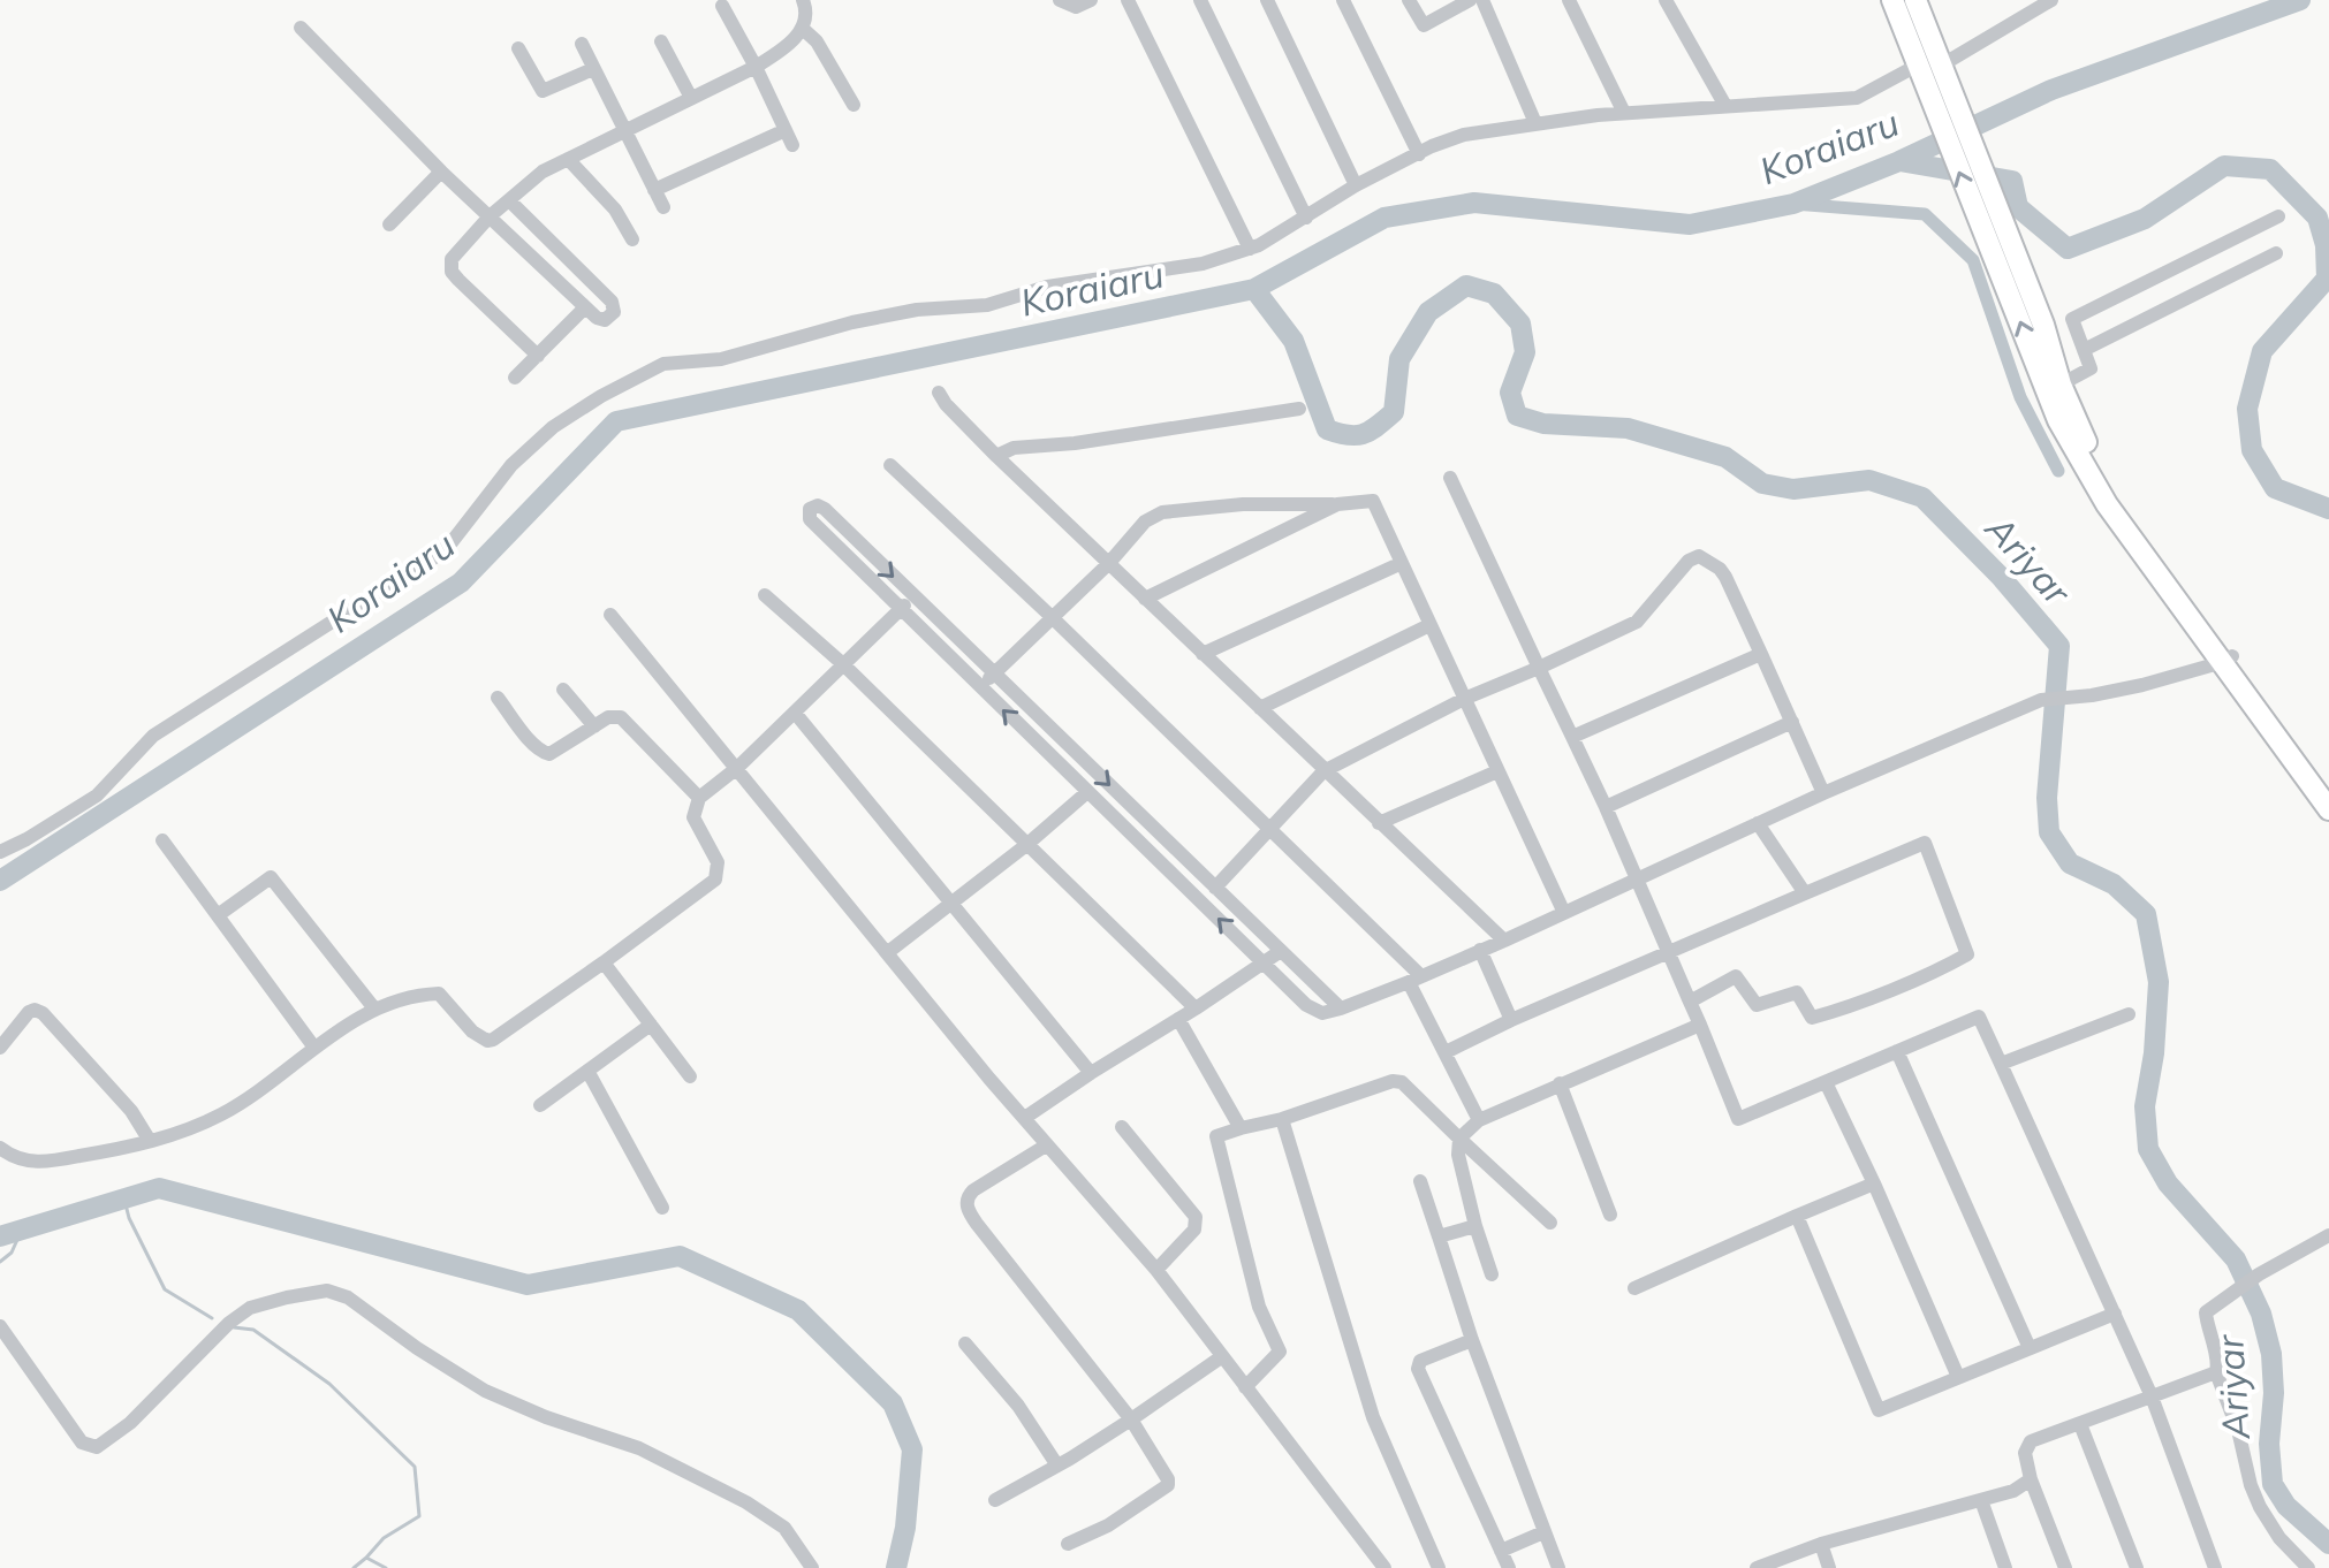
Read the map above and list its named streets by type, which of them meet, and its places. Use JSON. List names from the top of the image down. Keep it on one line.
{"water":["Koraiaru","Ariyar"]}
